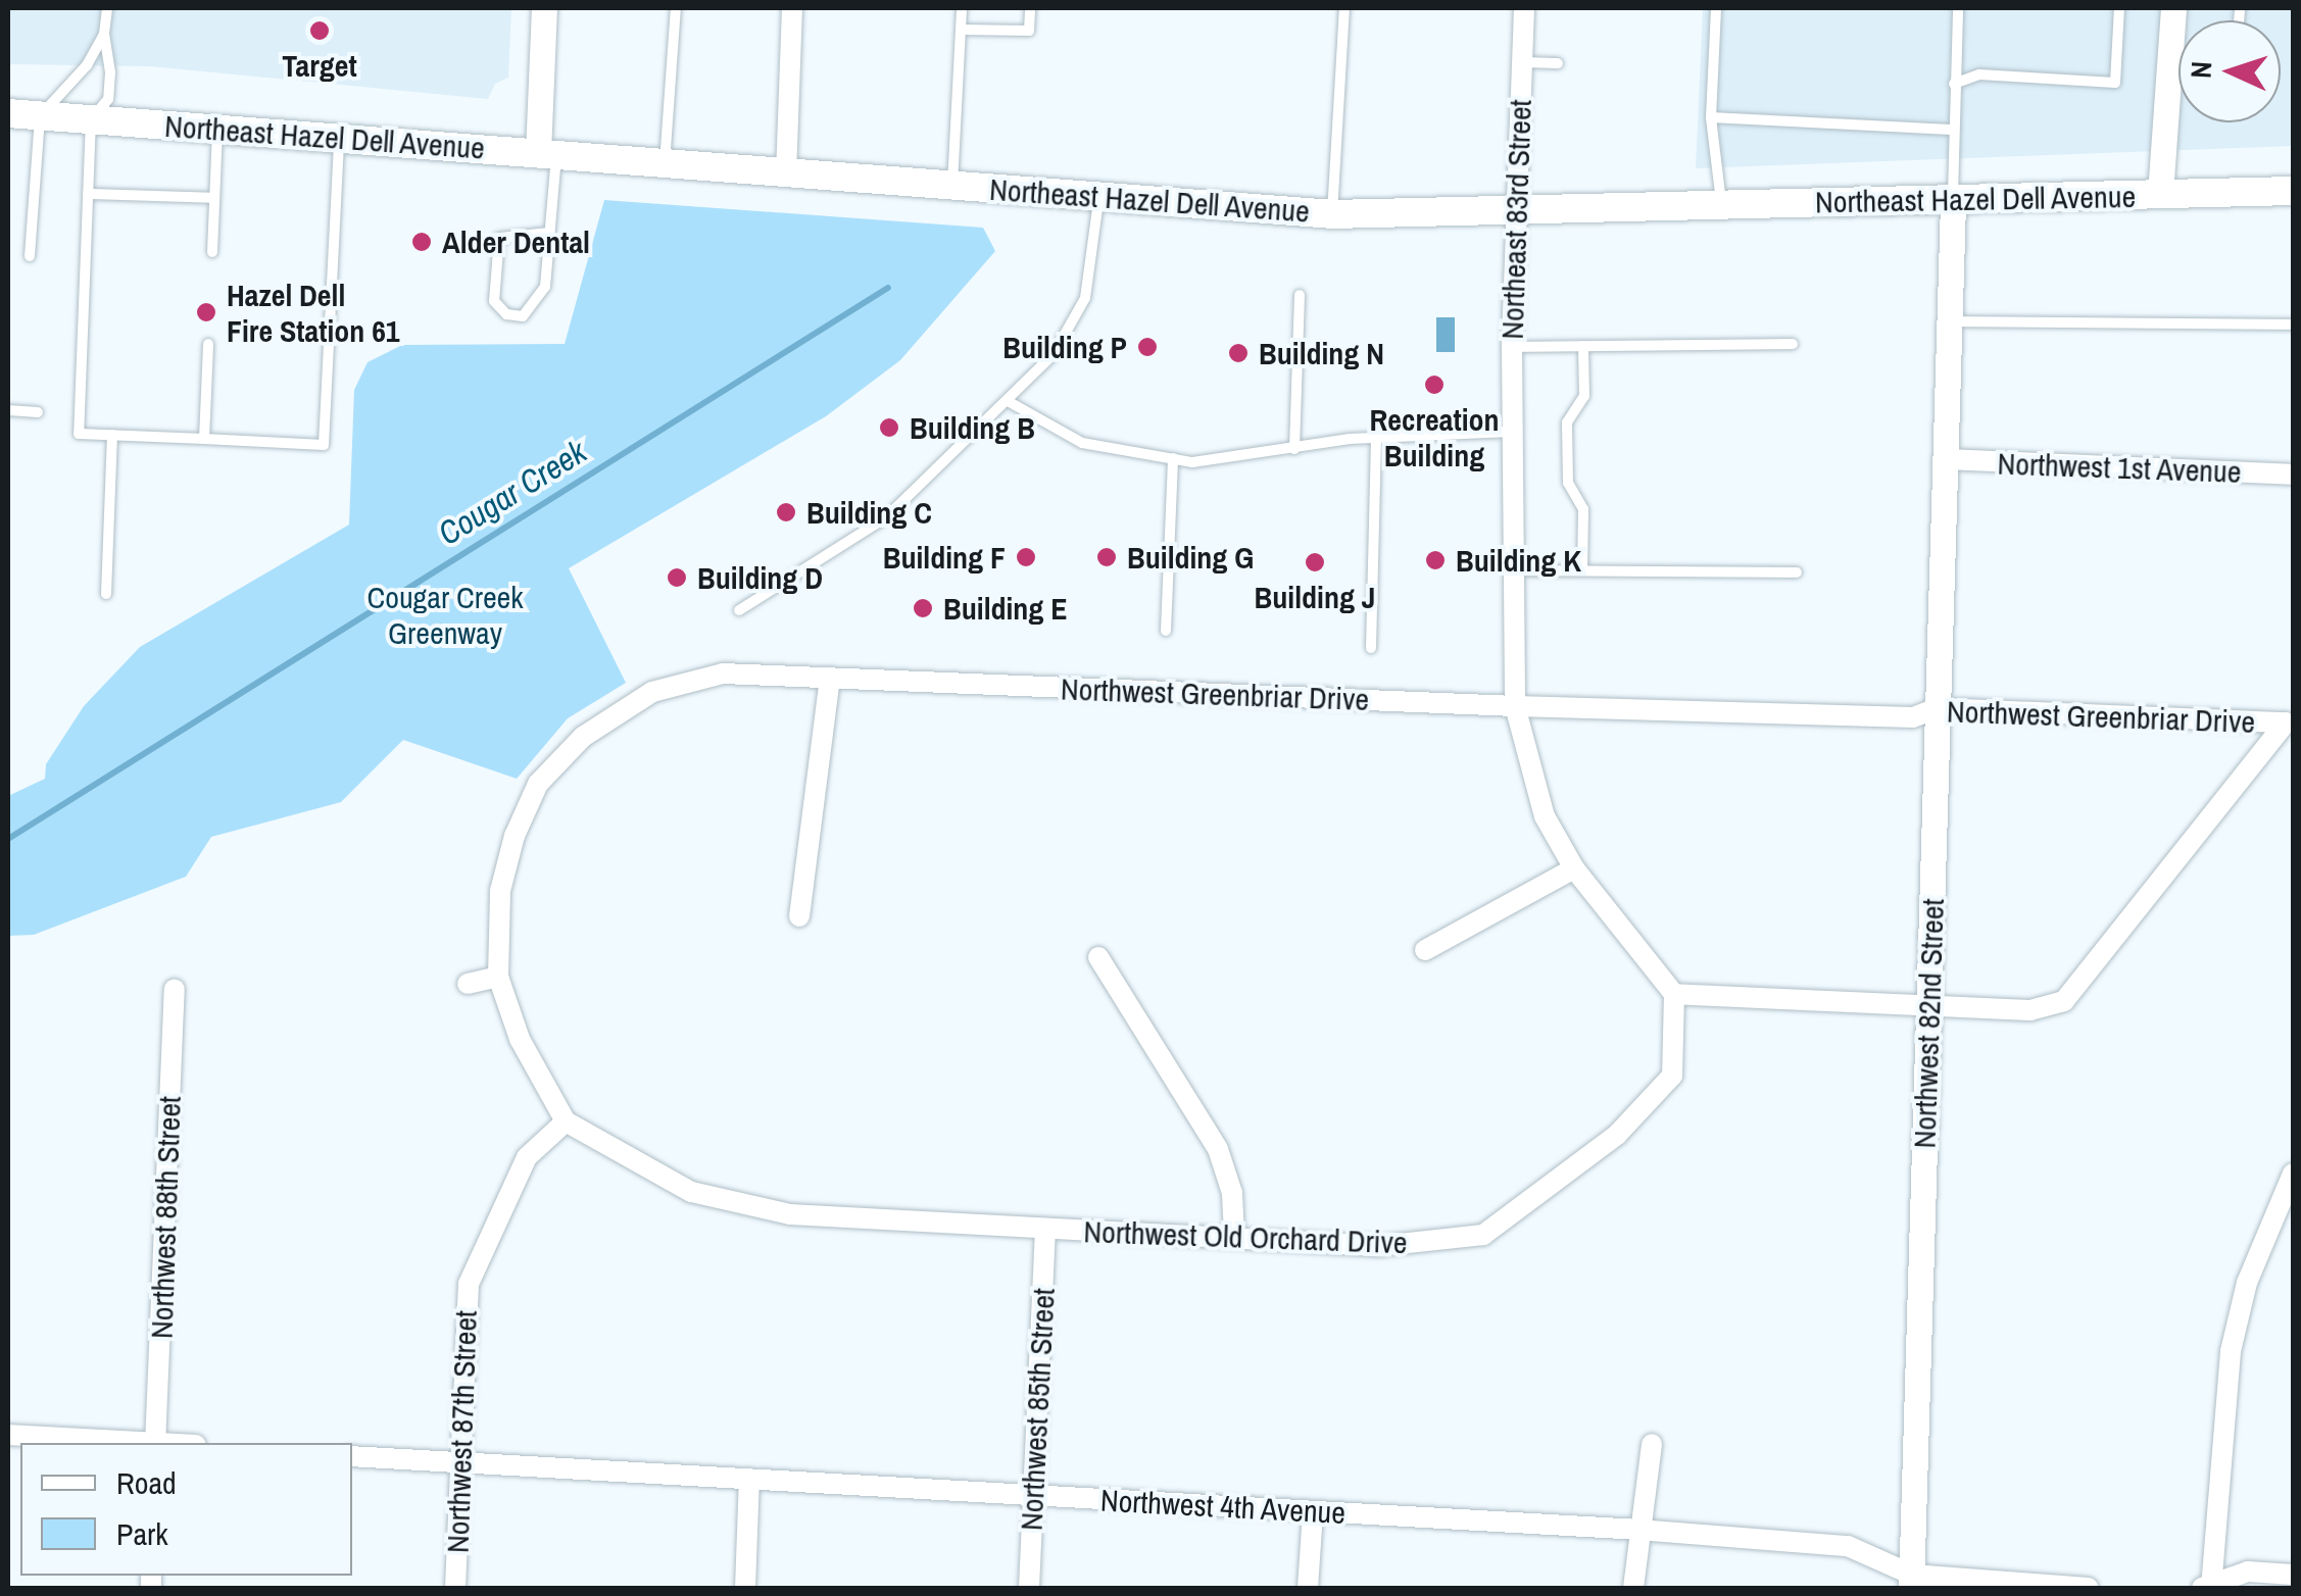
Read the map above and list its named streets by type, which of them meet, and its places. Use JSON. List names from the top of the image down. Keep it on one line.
{"streets":{"main road":["Northeast Hazel Dell Avenue"],"street":["Northeast 83rd Street","Northwest 1st Avenue","Northwest Greenbriar Drive","Northwest 82nd Street","Northwest 88th Street","Northwest Old Orchard Drive","Northwest 85th Street","Northwest 87th Street","Northwest 4th Avenue"]},"crossings":[["Northeast Hazel Dell Avenue","Northeast 83rd Street"],["Northeast Hazel Dell Avenue","Northwest 82nd Street"],["Northeast 83rd Street","Northwest Greenbriar Drive"],["Northeast 83rd Street","Northwest Old Orchard Drive"],["Northwest 1st Avenue","Northwest 82nd Street"],["Northwest Greenbriar Drive","Northwest 82nd Street"],["Northwest Greenbriar Drive","Northwest Old Orchard Drive"],["Northwest Greenbriar Drive","Northwest 87th Street"],["Northwest 82nd Street","Northwest 4th Avenue"],["Northwest Old Orchard Drive","Northwest 85th Street"],["Northwest Old Orchard Drive","Northwest 87th Street"],["Northwest 85th Street","Northwest 4th Avenue"],["Northwest 87th Street","Northwest 4th Avenue"]],"water":["Cougar Creek"],"parks":["Cougar Creek Greenway"],"places":["Target","Alder Dental","Hazel Dell Fire Station 61","Building P","Building N","Recreation Building","Building B","Building C","Building F","Building G","Building K","Building J","Building D","Building E"],"legend":["Road","Park"],"north":"left"}
